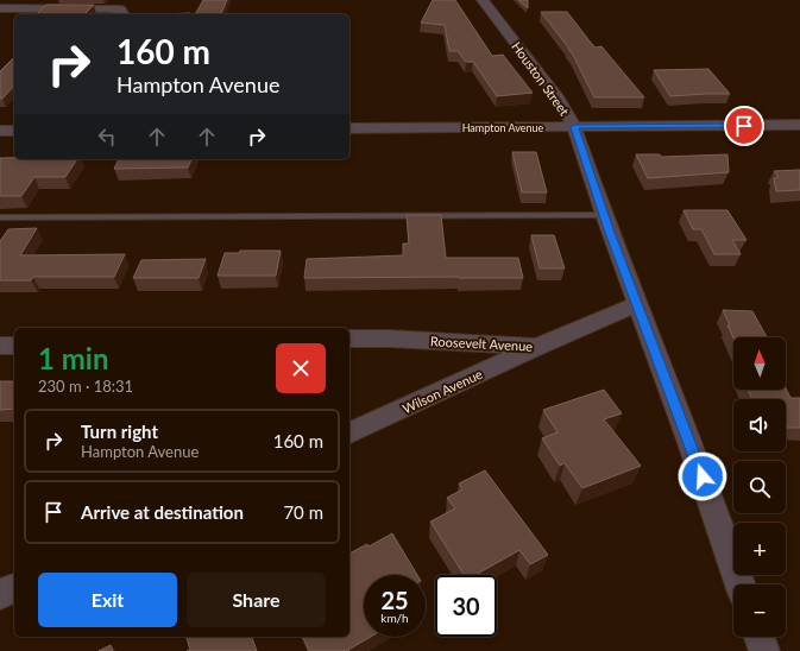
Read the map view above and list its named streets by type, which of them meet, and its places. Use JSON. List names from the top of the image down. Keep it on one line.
{"streets":{"street":["Houston Street","Hampton Avenue","Roosevelt Avenue","Wilson Avenue"]},"crossings":[["Houston Street","Hampton Avenue"],["Houston Street","Roosevelt Avenue"],["Roosevelt Avenue","Wilson Avenue"]],"north":"top","page":{"turn":["160 m","Hampton Avenue"],"heading":["1 min","230 m · 18:31"],"map_buttons":["+","−"],"list":[{"name":"Turn right","note":"Hampton Avenue","value":"160 m"},{"name":"Arrive at destination","value":"70 m"}],"buttons":["Exit","Share"],"speed":"25 km/h","limit":"30"}}
